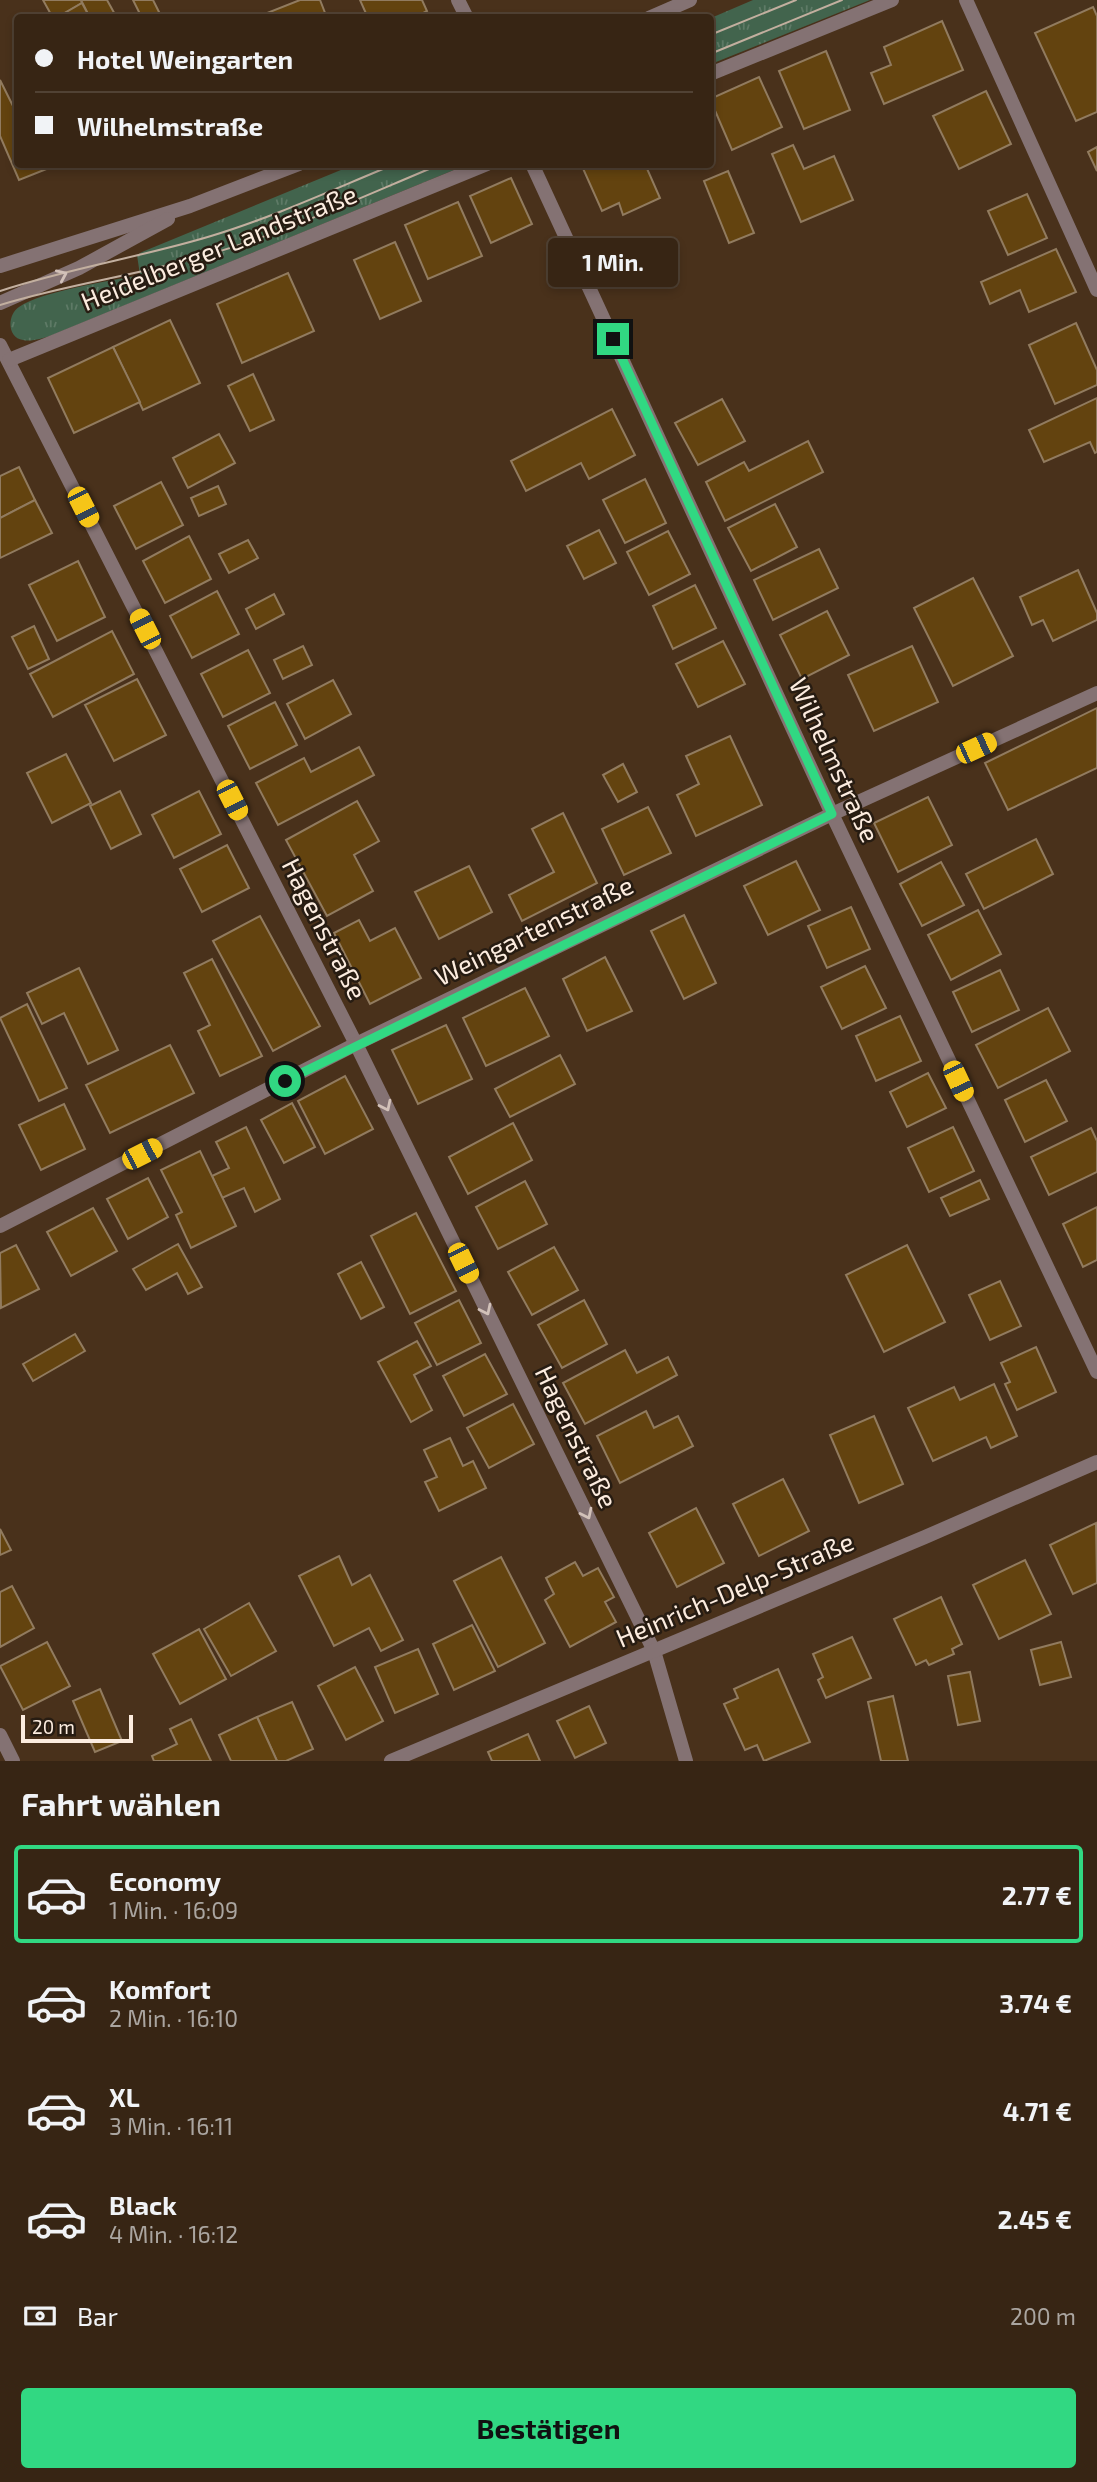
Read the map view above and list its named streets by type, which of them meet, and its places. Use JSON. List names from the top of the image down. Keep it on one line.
{"streets":{"street":["Heidelberger Landstraße","Wilhelmstraße","Hagenstraße","Weingartenstraße","Heinrich-Delp-Straße"]},"crossings":[["Heidelberger Landstraße","Hagenstraße"],["Wilhelmstraße","Weingartenstraße"],["Hagenstraße","Weingartenstraße"],["Hagenstraße","Heinrich-Delp-Straße"]],"one_way":["Hagenstraße"],"scale_bar":"20 m","page":{"banner":["Hotel Weingarten","Wilhelmstraße"],"bubble":"1 Min.","scale":"20 m","heading":"Fahrt wählen","list":[{"name":"Economy","note":"1 Min. · 16:09","value":"2.77 €"},{"name":"Komfort","note":"2 Min. · 16:10","value":"3.74 €"},{"name":"XL","note":"3 Min. · 16:11","value":"4.71 €"},{"name":"Black","note":"4 Min. · 16:12","value":"2.45 €"}],"pay":["Bar","200 m"],"buttons":"Bestätigen"}}
